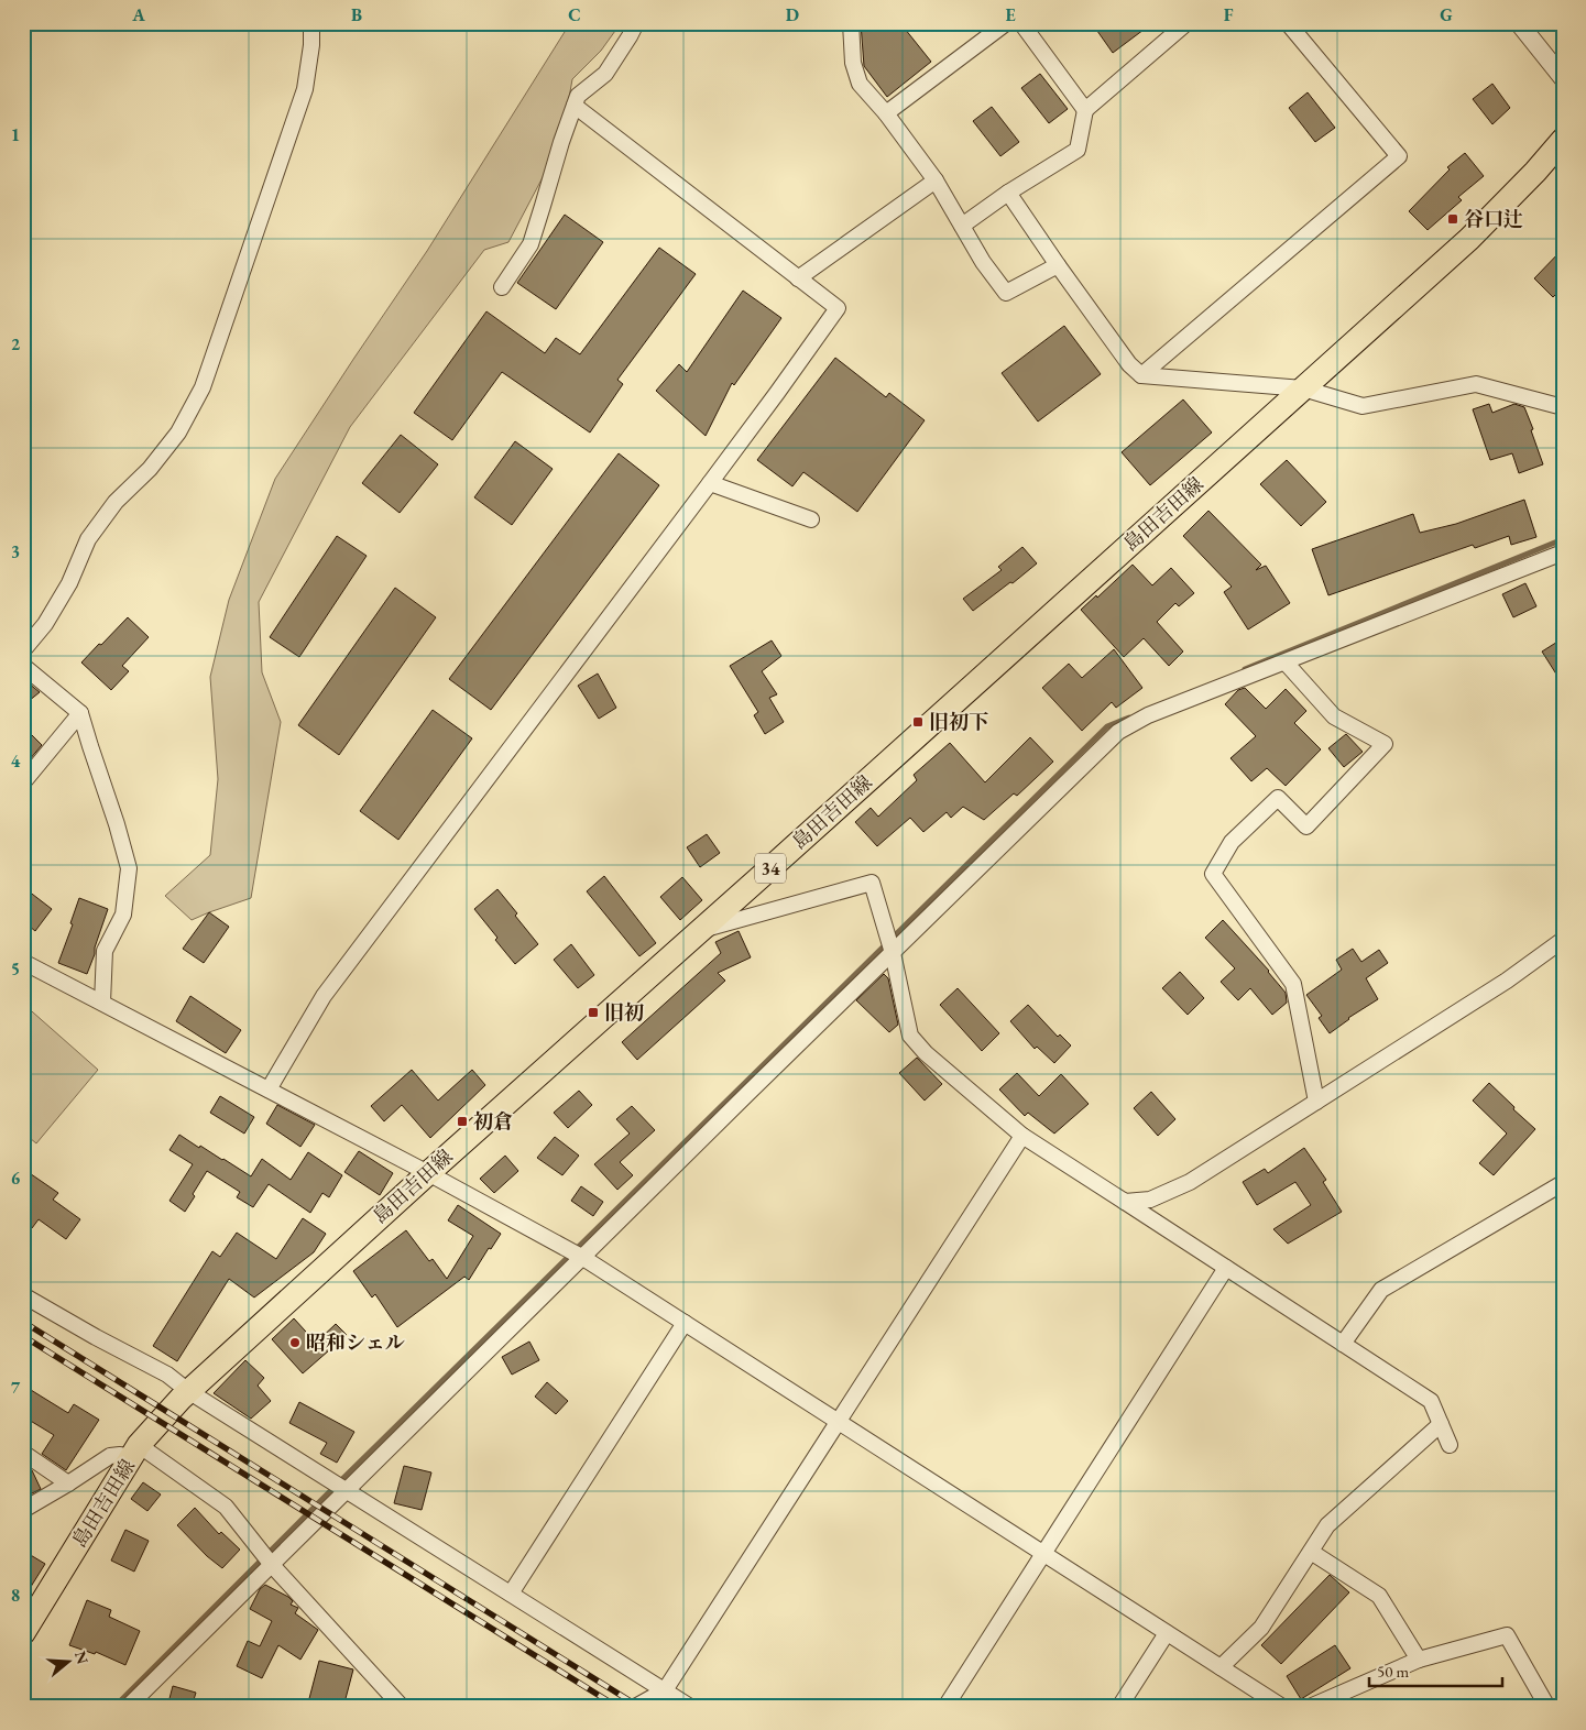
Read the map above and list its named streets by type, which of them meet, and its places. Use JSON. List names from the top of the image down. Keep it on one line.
{"streets":{"main road":["島田吉田線","34"]},"places":{"transit":["谷口辻","旧初下","旧初","初倉"],"other":["昭和シェル"]},"scale_bar":"50 m","north":"right","grid":{"columns":["A","B","C","D","E","F","G"],"rows":["1","2","3","4","5","6","7","8"]}}
